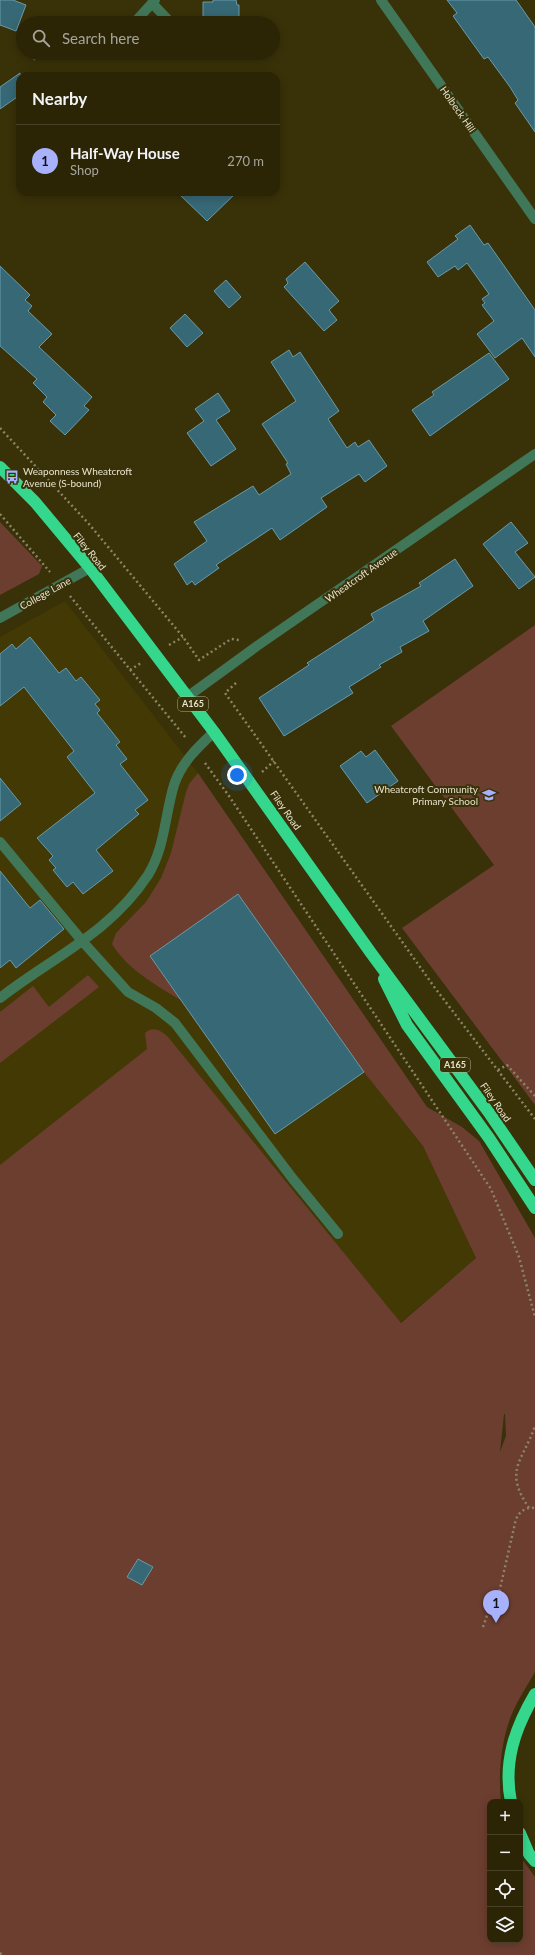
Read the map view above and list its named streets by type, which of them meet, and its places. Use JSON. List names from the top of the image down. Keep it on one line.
{"streets":{"highway":["Filey Road","A165"],"street":["Holbeck Hill","Wheatcroft Avenue","College Lane"]},"crossings":[["Filey Road","Wheatcroft Avenue"],["Filey Road","College Lane"]],"places":{"bus stop":["Weaponness Wheatcroft Avenue (S-bound)"],"school or university":["Wheatcroft Community Primary School"]},"page":{"search":"Search here","heading":"Nearby","list":[{"mark":"1","name":"Half-Way House","note":"Shop","value":"270 m"}],"pins":"1","map_buttons":["+","−"]}}
